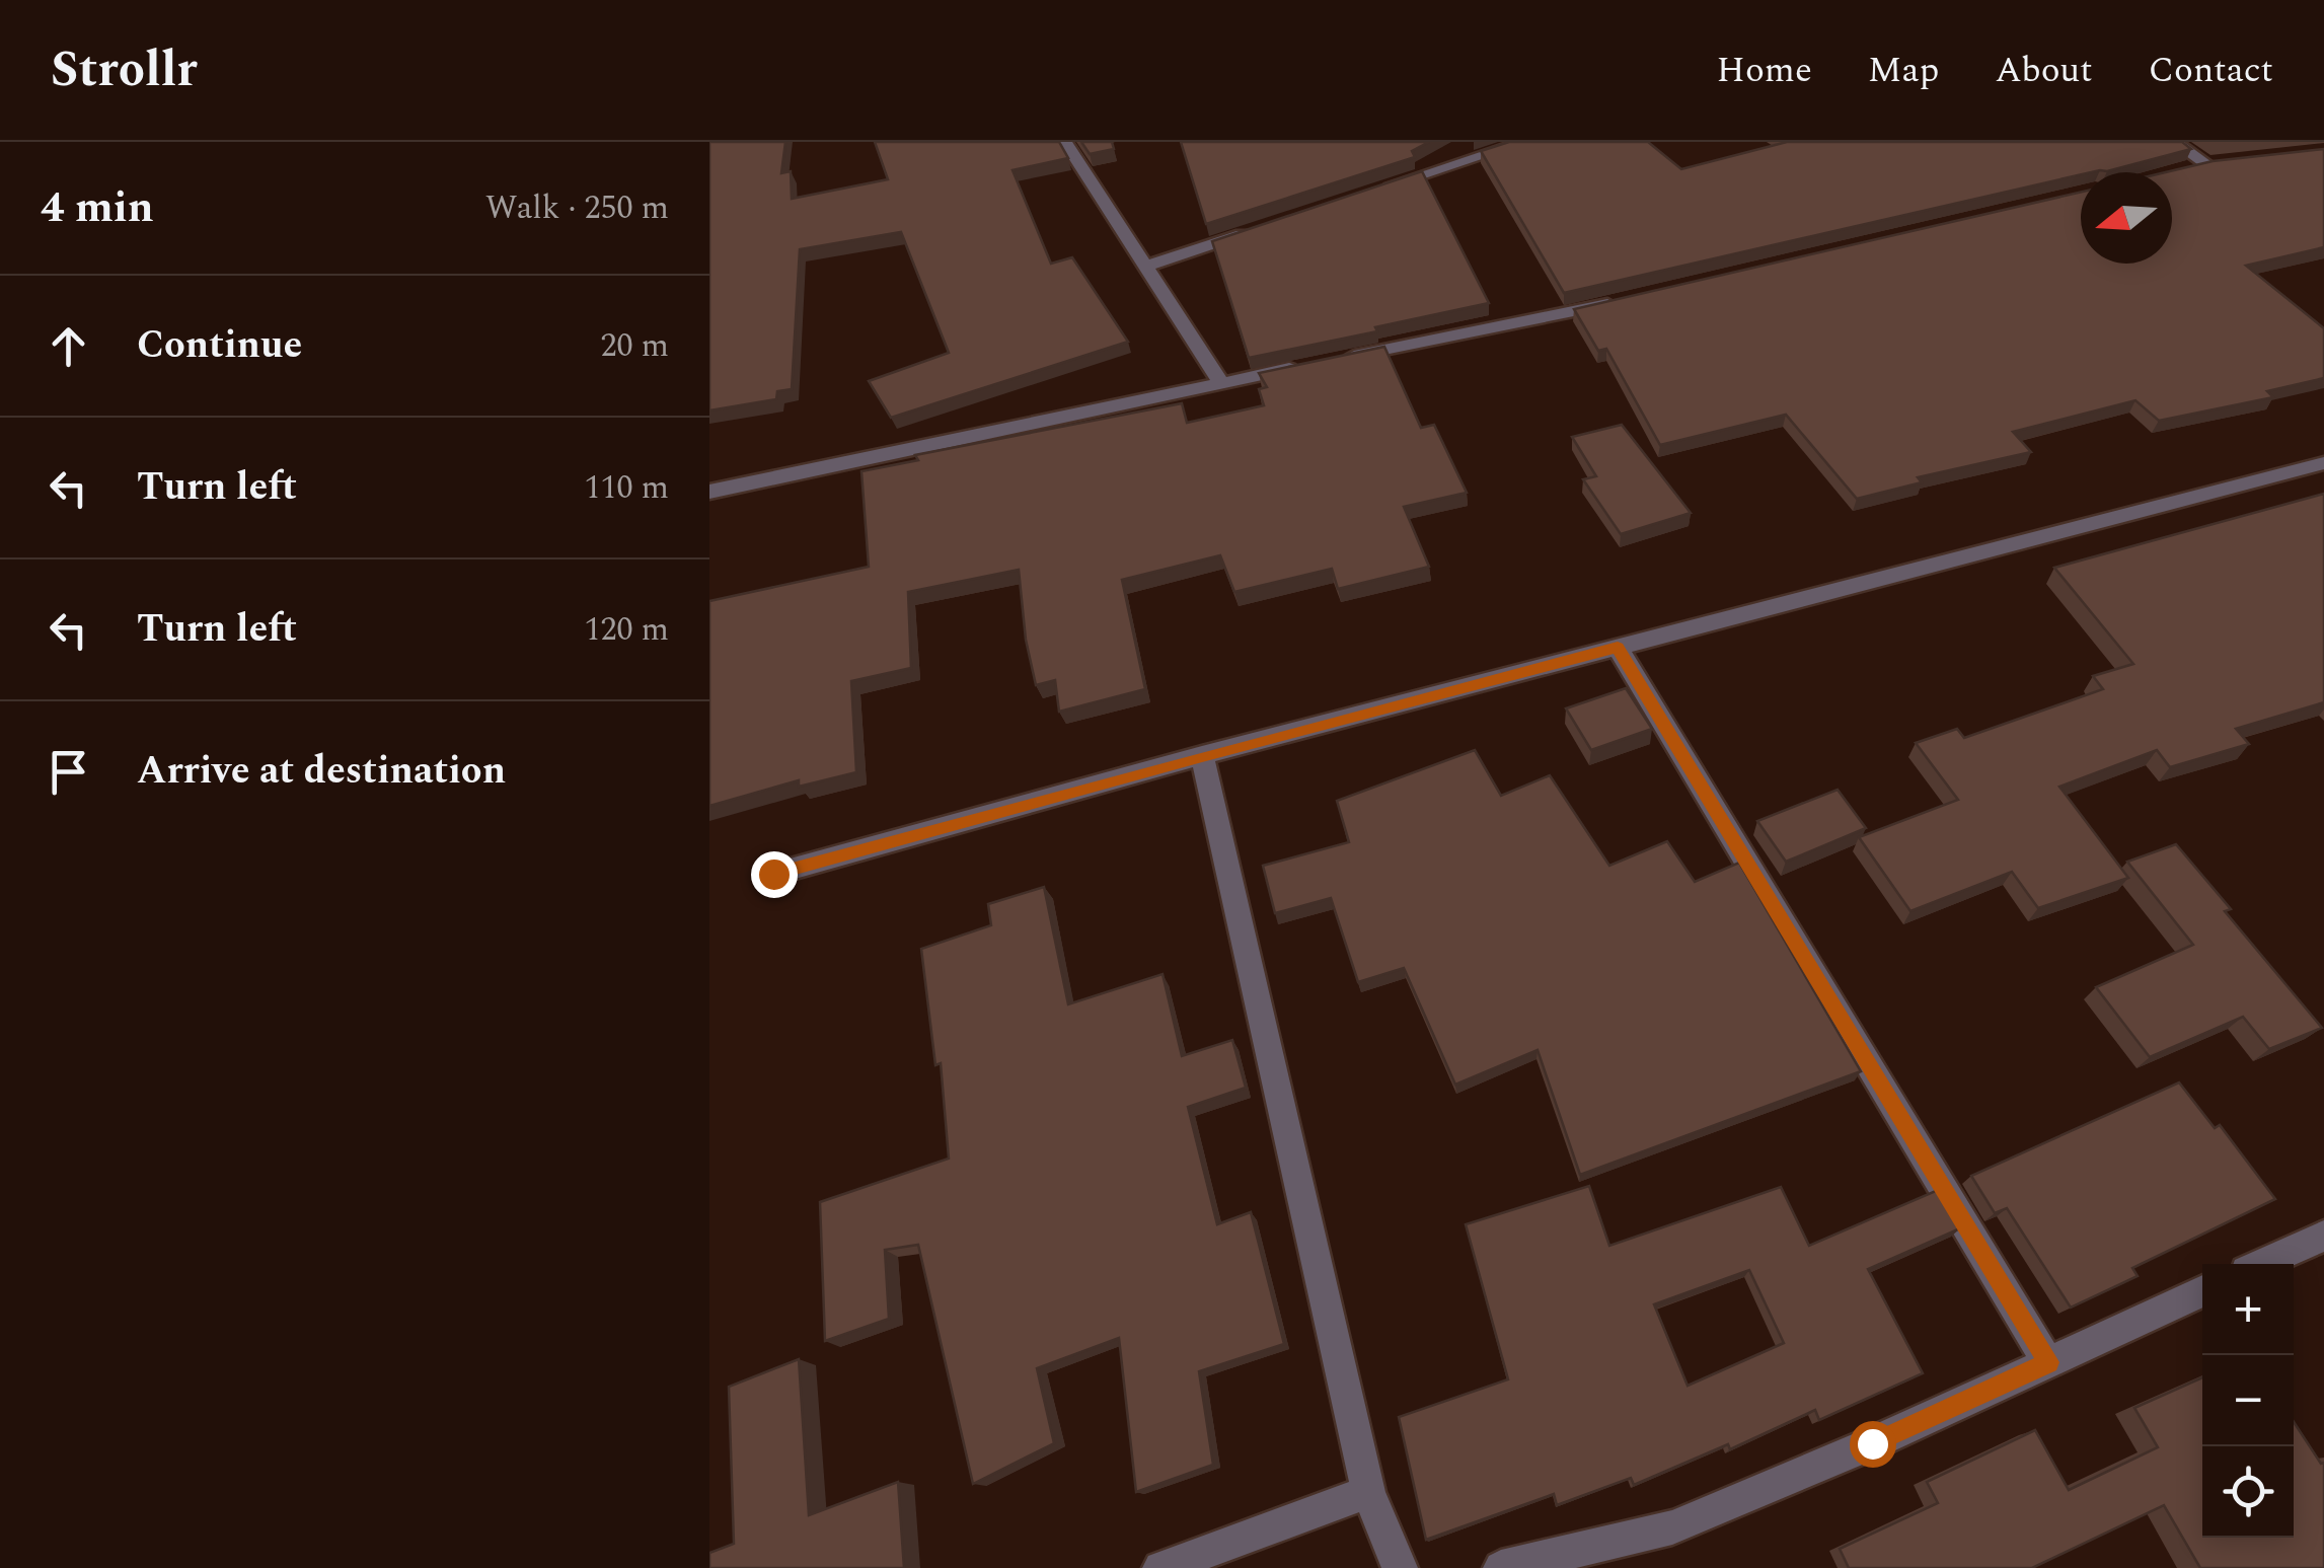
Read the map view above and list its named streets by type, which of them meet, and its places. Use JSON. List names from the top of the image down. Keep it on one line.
{"north":"left","page":{"header":"Strollr","nav":["Home","Map","About","Contact"],"heading":["4 min","Walk · 250 m"],"list":[["Continue","20 m"],["Turn left","110 m"],["Turn left","120 m"],"Arrive at destination"],"map_buttons":["+","−"]}}
